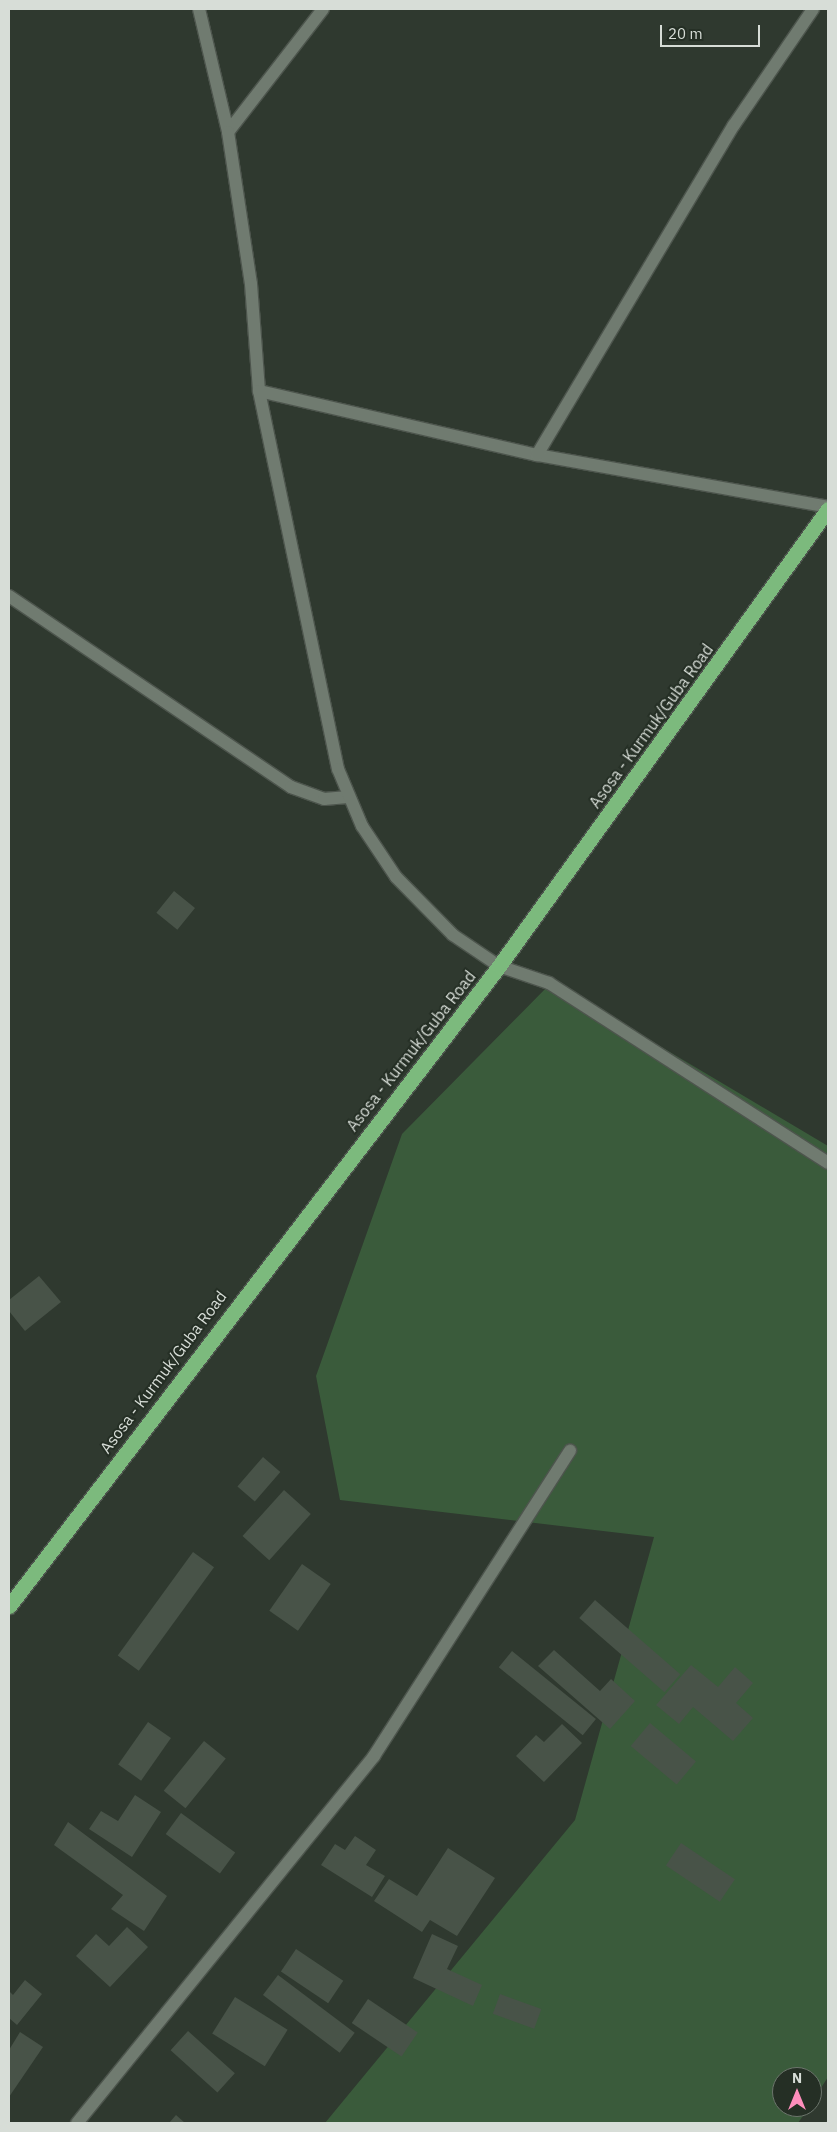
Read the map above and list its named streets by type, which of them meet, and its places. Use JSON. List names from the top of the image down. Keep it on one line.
{"streets":{"highway":["Asosa - Kurmuk/Guba Road"]},"scale_bar":"20 m","north":"top"}
